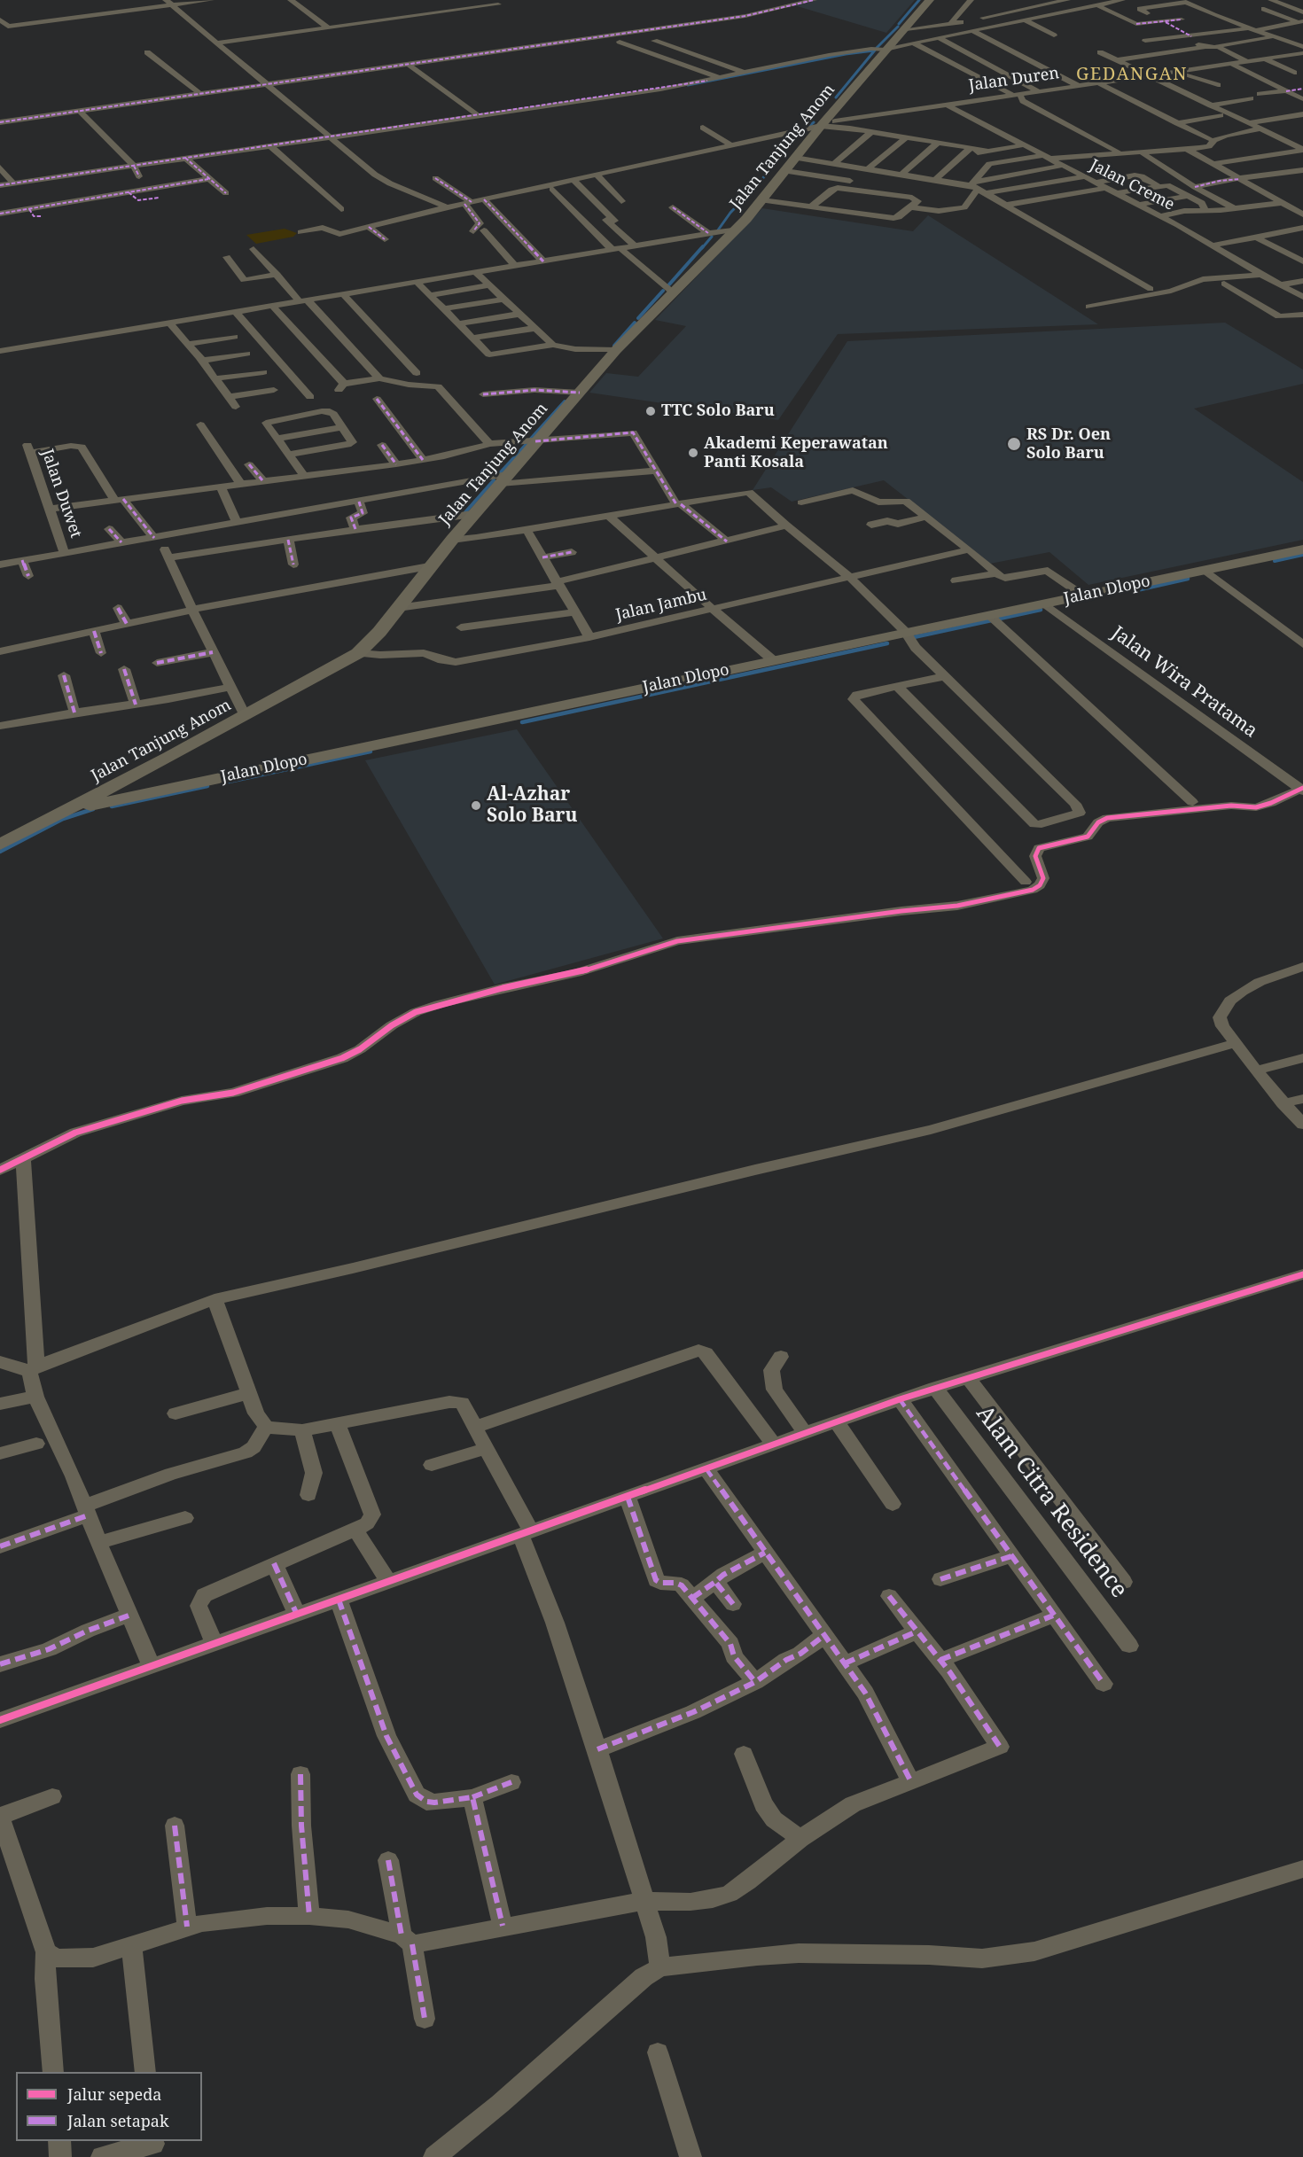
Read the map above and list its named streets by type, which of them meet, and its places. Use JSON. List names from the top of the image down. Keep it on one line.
{"streets":{"main road":["Jalan Tanjung Anom","Jalan Dlopo"],"street":["Jalan Duren","Jalan Creme","Jalan Duwet","Jalan Jambu","Jalan Wira Pratama","Alam Citra Residence"]},"crossings":[["Jalan Duren","Jalan Tanjung Anom"],["Jalan Duren","Jalan Creme"],["Jalan Tanjung Anom","Jalan Dlopo"],["Jalan Tanjung Anom","Jalan Jambu"],["Jalan Dlopo","Jalan Wira Pratama"]],"districts":["GEDANGAN"],"places":["TTC Solo Baru","RS Dr. Oen Solo Baru","Akademi Keperawatan Panti Kosala","Al-Azhar Solo Baru"],"legend":["Jalur sepeda","Jalan setapak"]}
